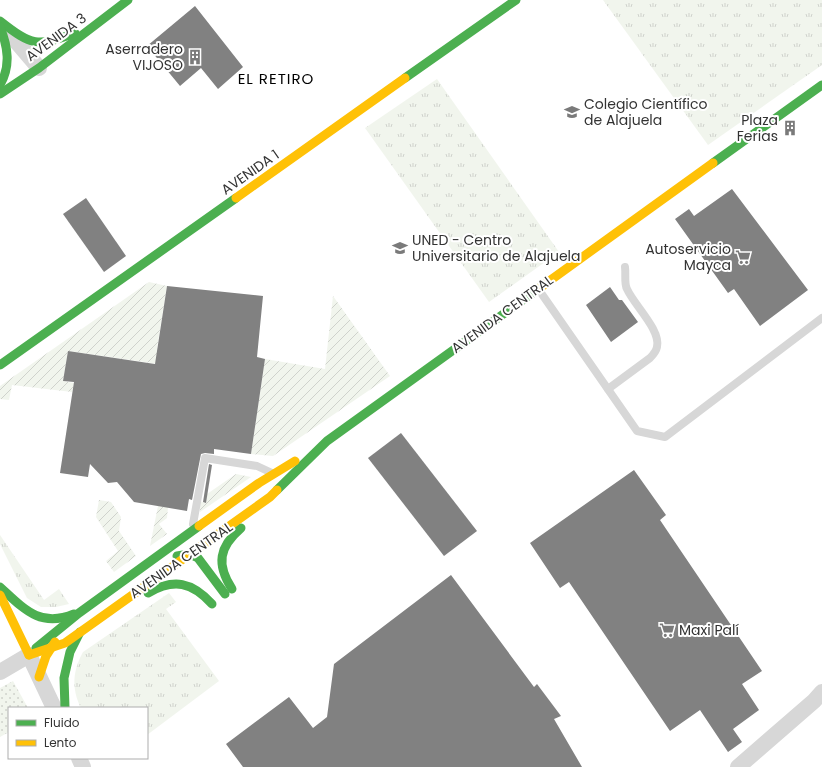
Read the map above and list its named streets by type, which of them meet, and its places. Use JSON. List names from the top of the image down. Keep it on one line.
{"streets":{"street":["AVENIDA 3","AVENIDA 1","AVENIDA CENTRAL"]},"districts":["EL RETIRO"],"places":{"building":["Aserradero VIJOSO","Plaza Ferias"],"school or university":["Colegio Científico de Alajuela","UNED - Centro Universitario de Alajuela"],"supermarket":["Autoservicio Mayca","Maxi Palí"]},"legend":["Fluido","Lento"]}
